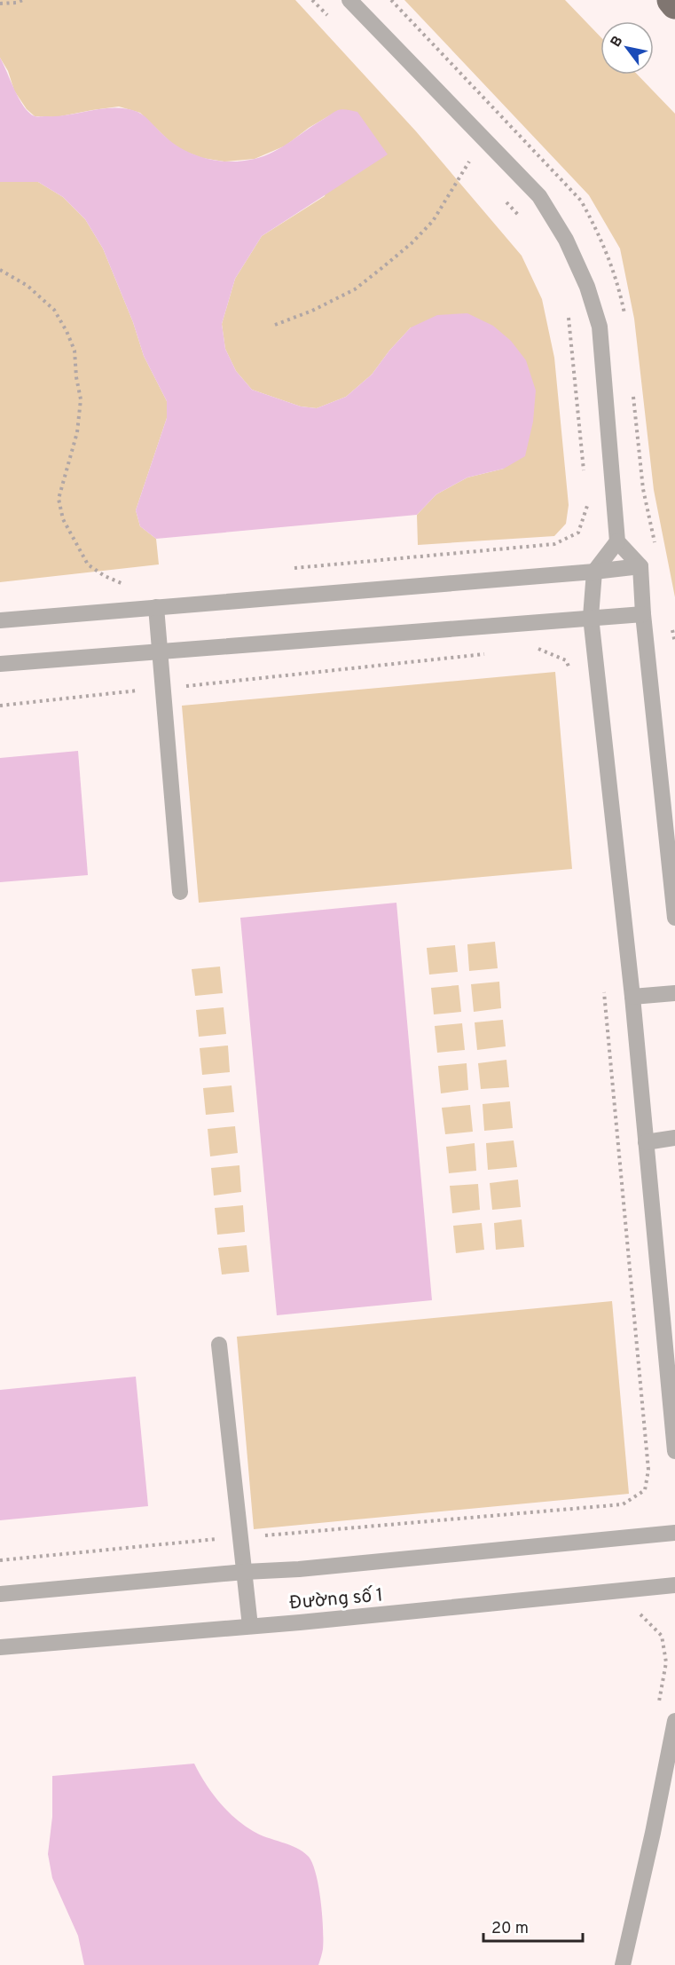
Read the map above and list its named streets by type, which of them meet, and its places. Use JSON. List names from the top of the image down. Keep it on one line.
{"streets":{"lane":["Đường số 1"]},"scale_bar":"20 m","north":"top left"}
